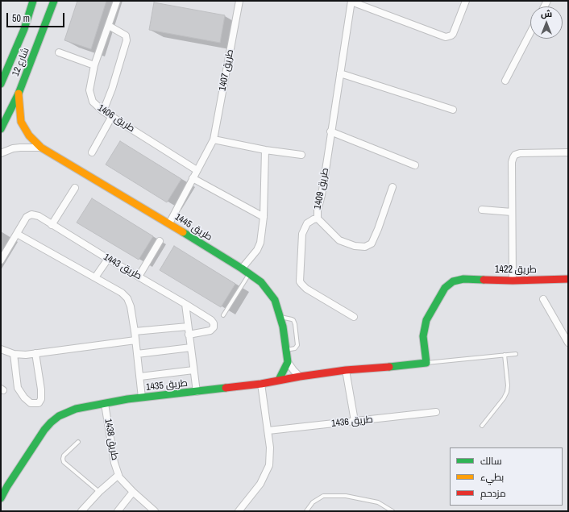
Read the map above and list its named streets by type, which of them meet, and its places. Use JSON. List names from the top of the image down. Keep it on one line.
{"streets":{"street":["شارع 12","طريق 1407","طريق 1406","طريق 1409","طريق 1445","طريق 1443","طريق 1422","طريق 1435","طريق 1436","طريق 1438"]},"crossings":[["شارع 12","طريق 1445"],["طريق 1407","طريق 1406"],["طريق 1407","طريق 1445"],["طريق 1422","طريق 1435"],["طريق 1435","طريق 1438"]],"legend":["سالك","بطيء","مزدحم"],"scale_bar":"50 m","north":"top"}
